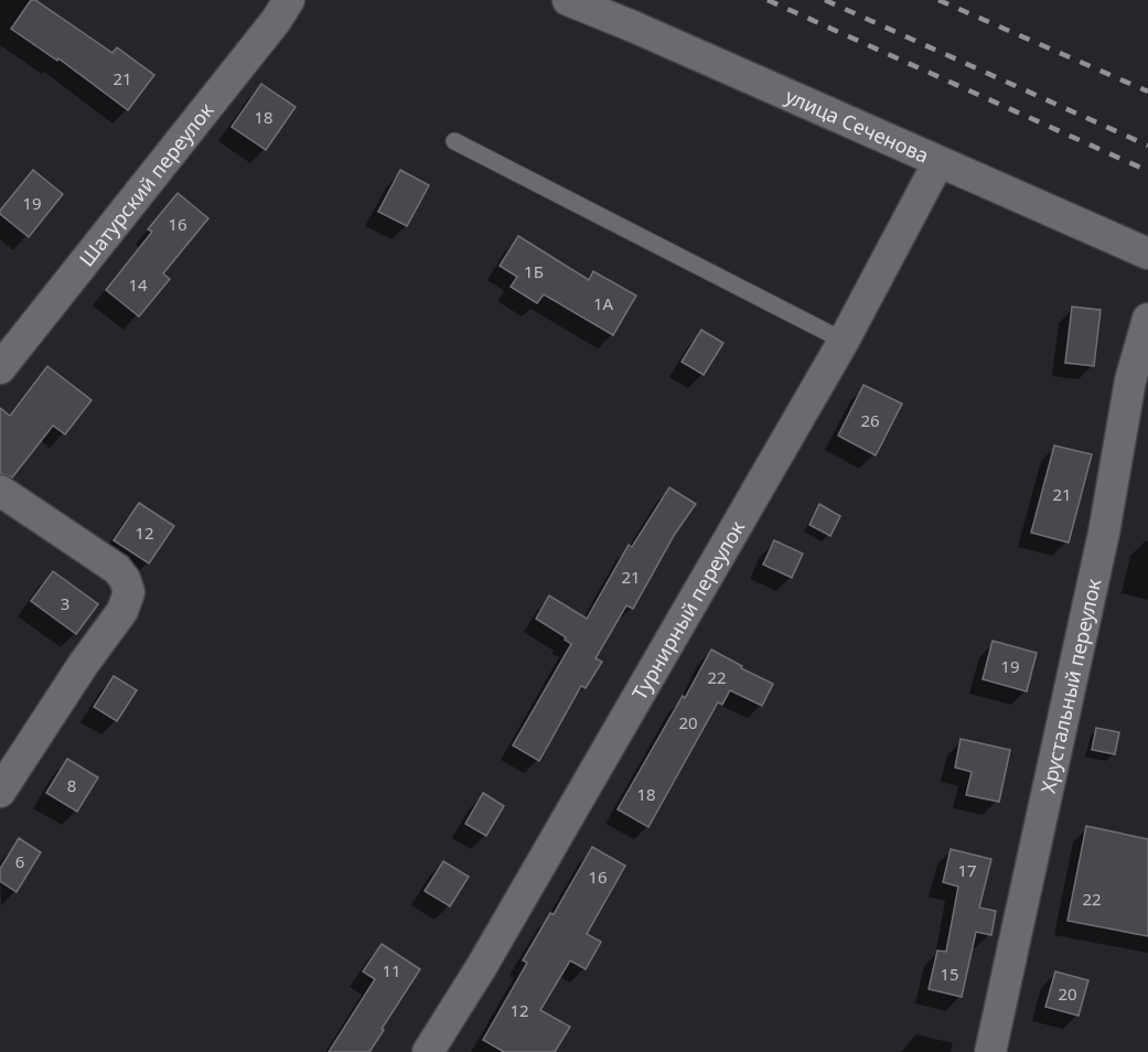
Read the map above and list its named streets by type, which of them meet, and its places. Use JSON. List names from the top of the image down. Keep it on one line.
{"streets":{"street":["улица Сеченова","Шатурский переулок","Турнирный переулок","Хрустальный переулок"]},"crossings":[["улица Сеченова","Турнирный переулок"]],"house_numbers":["21","18","19","16","1Б","14","1А","26","21","12","21","3","19","22","20","8","18","6","17","16","22","11","15","20","12"]}
